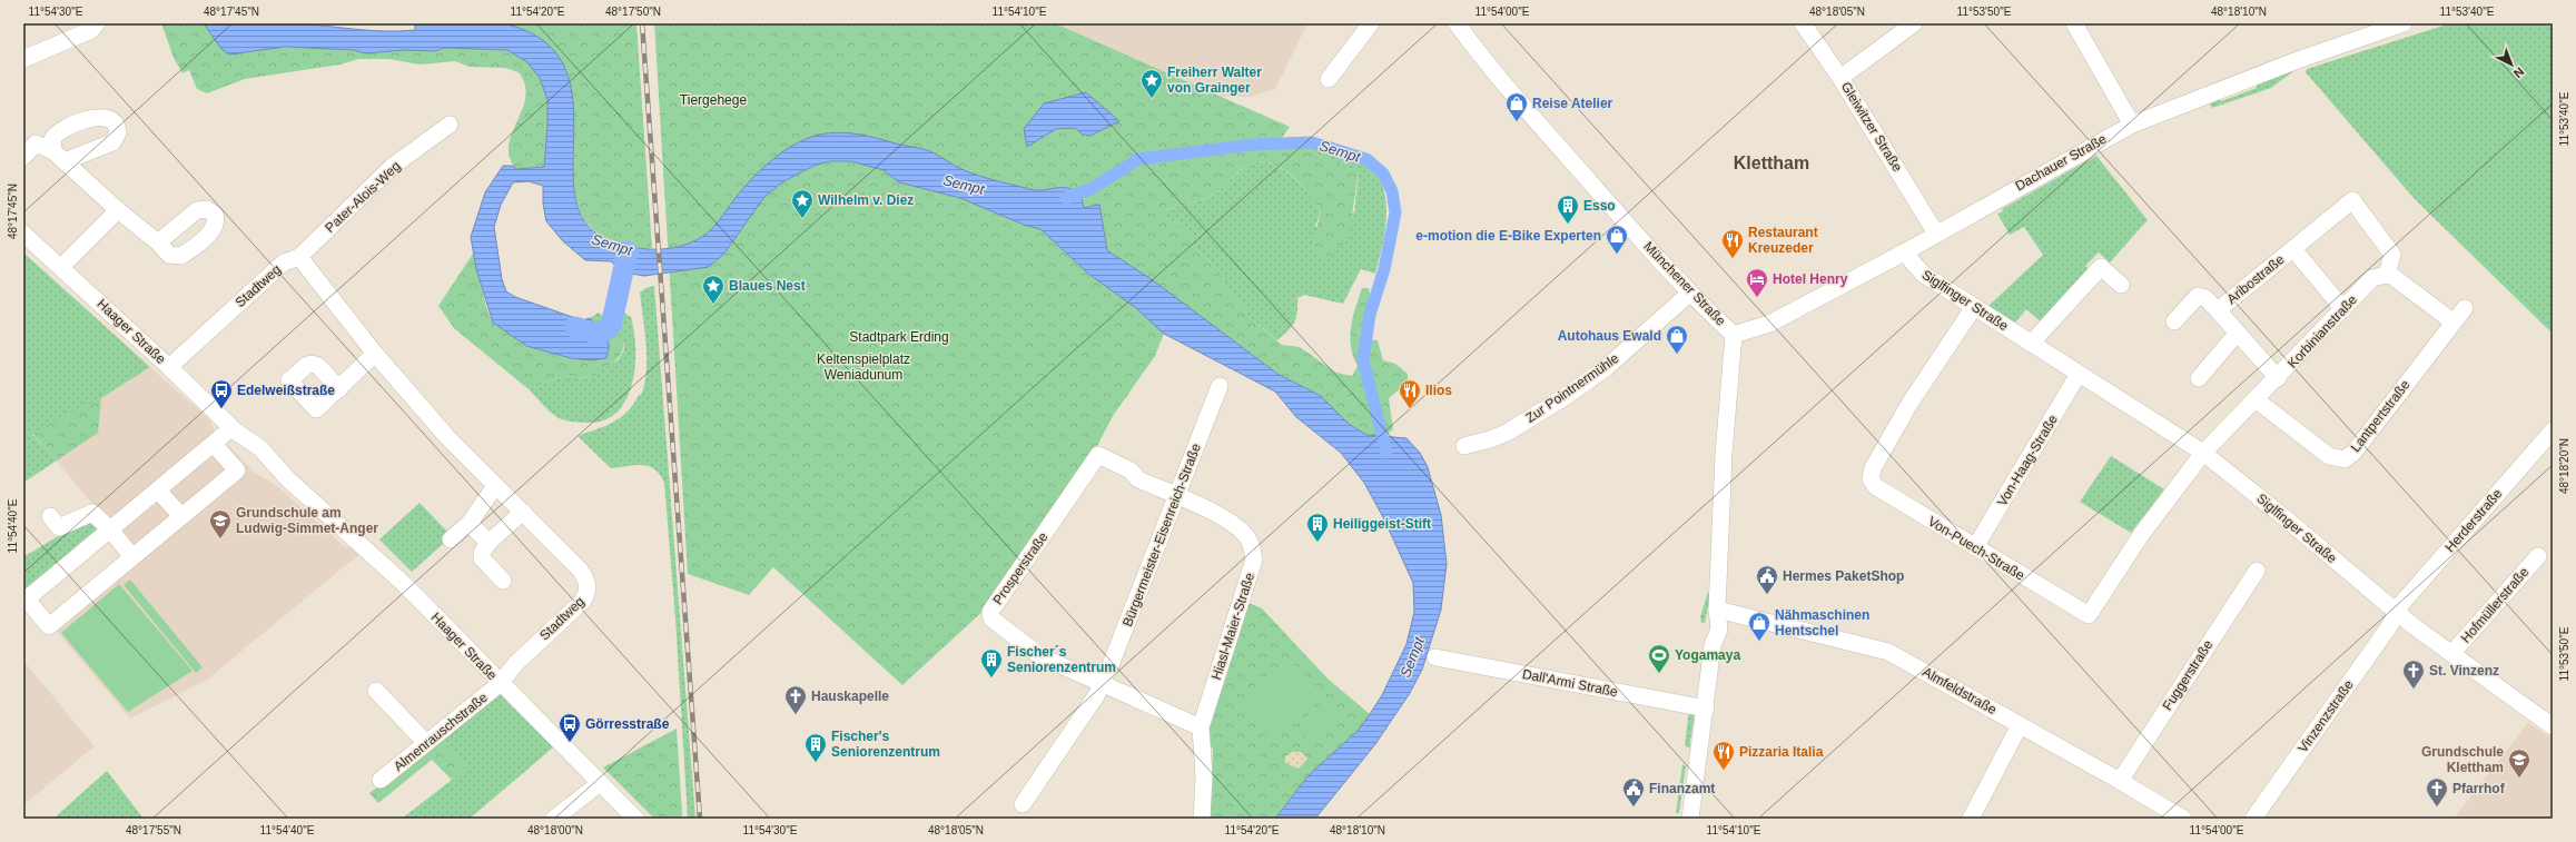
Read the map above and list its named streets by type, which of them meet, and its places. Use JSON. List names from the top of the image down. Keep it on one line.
{"streets":{"street":["Gleiwitzer Straße","Dachauer Straße","Pater-Alois-Weg","Aribostraße","Münchener Straße","Stadtweg","Siglfinger Straße","Haager Straße","Korbinianstraße","Zur Pointnermühle","Lantpertstraße","Von-Haag-Straße","Herderstraße","Bürgermeister-Eisenreich-Straße","Von-Puech-Straße","Prosperstraße","Hofmüllerstraße","Hiasl-Maier-Straße","Fuggerstraße","Dall'Armi Straße","Almfeldstraße","Vinzenzstraße","Almenrauschstraße"]},"crossings":[["Gleiwitzer Straße","Dachauer Straße"],["Dachauer Straße","Münchener Straße"],["Dachauer Straße","Siglfinger Straße"],["Pater-Alois-Weg","Stadtweg"],["Aribostraße","Korbinianstraße"],["Münchener Straße","Zur Pointnermühle"],["Münchener Straße","Dall'Armi Straße"],["Münchener Straße","Almfeldstraße"],["Stadtweg","Haager Straße"],["Stadtweg","Almenrauschstraße"],["Siglfinger Straße","Korbinianstraße"],["Siglfinger Straße","Von-Haag-Straße"],["Siglfinger Straße","Herderstraße"],["Siglfinger Straße","Von-Puech-Straße"],["Siglfinger Straße","Hofmüllerstraße"],["Siglfinger Straße","Vinzenzstraße"],["Haager Straße","Almenrauschstraße"],["Korbinianstraße","Lantpertstraße"],["Korbinianstraße","Von-Puech-Straße"],["Von-Haag-Straße","Von-Puech-Straße"],["Herderstraße","Vinzenzstraße"],["Bürgermeister-Eisenreich-Straße","Prosperstraße"],["Bürgermeister-Eisenreich-Straße","Hiasl-Maier-Straße"],["Prosperstraße","Hiasl-Maier-Straße"],["Fuggerstraße","Almfeldstraße"]],"districts":["Klettham"],"water":["Sempt"],"parks":["Tiergehege","Stadtpark Erding","Keltenspielplatz Weniadunum"],"places":{"place":["Freiherr Walter von Grainger","Wilhelm v. Diez","Blaues Nest"],"shop":["Reise Atelier","e-motion die E-Bike Experten","Autohaus Ewald","Nähmaschinen Hentschel"],"building":["Esso","Heiliggeist-Stift","Fischer´s Seniorenzentrum","Fischer's Seniorenzentrum"],"restaurant":["Restaurant Kreuzeder","Ilios","Pizzaria Italia"],"hotel":["Hotel Henry"],"bus stop":["Edelweißstraße","Görresstraße"],"school or university":["Grundschule am Ludwig-Simmet-Anger","Grundschule Klettham"],"public building":["Hermes PaketShop","Finanzamt"],"sports":["Yogamaya"],"church":["St. Vinzenz","Hauskapelle","Pfarrhof"]},"north":"bottom right","coordinates":["11°54'30\"E","48°17'45\"N","11°54'20\"E","48°17'50\"N","11°54'10\"E","11°54'00\"E","48°18'05\"N","11°53'50\"E","48°18'10\"N","11°53'40\"E","48°18'20\"N","11°54'40\"E","48°17'55\"N","48°18'00\"N"]}
